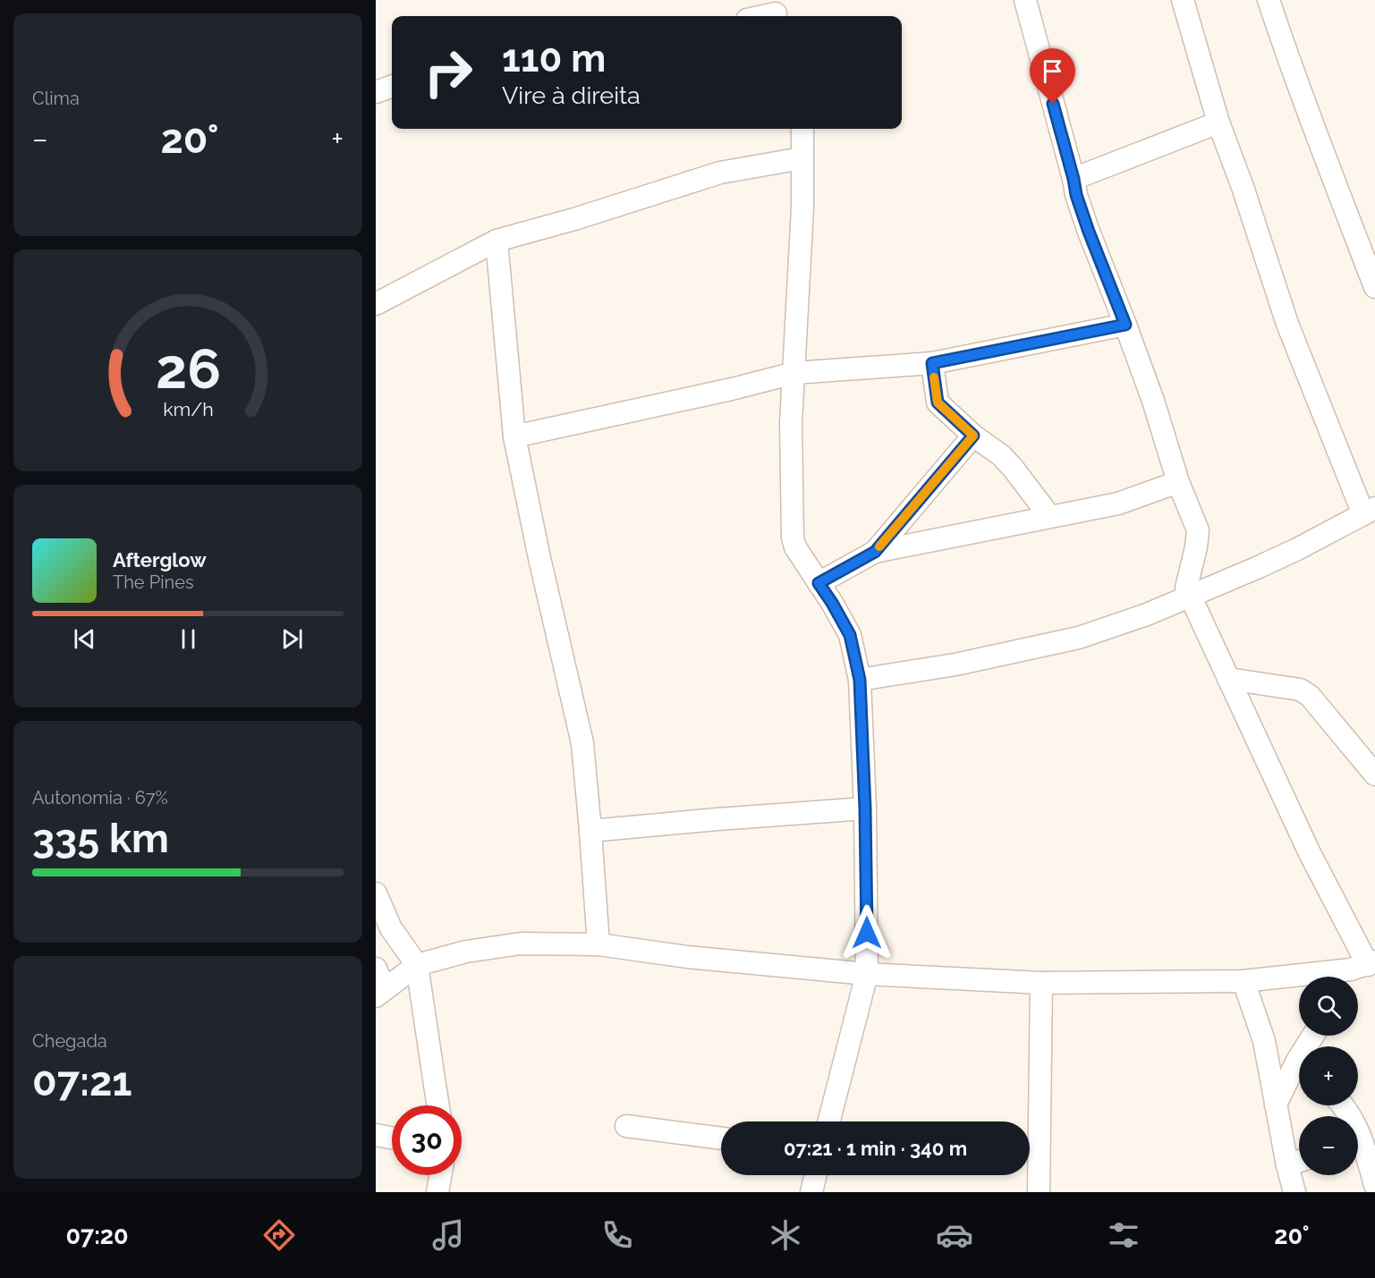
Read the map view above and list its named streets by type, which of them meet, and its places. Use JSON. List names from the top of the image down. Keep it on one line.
{"page":{"tile":["Clima",["Autonomia · 67%","335 km"],["Chegada","07:21"]],"turn":["110 m","Vire à direita"],"heat":["−","20°","+"],"song":["Afterglow","The Pines"],"map_buttons":["+","−"],"limit":"30","trip":"07:21 · 1 min · 340 m","tabs":["07:20","20°"],"gauge":["26","km/h"]}}
